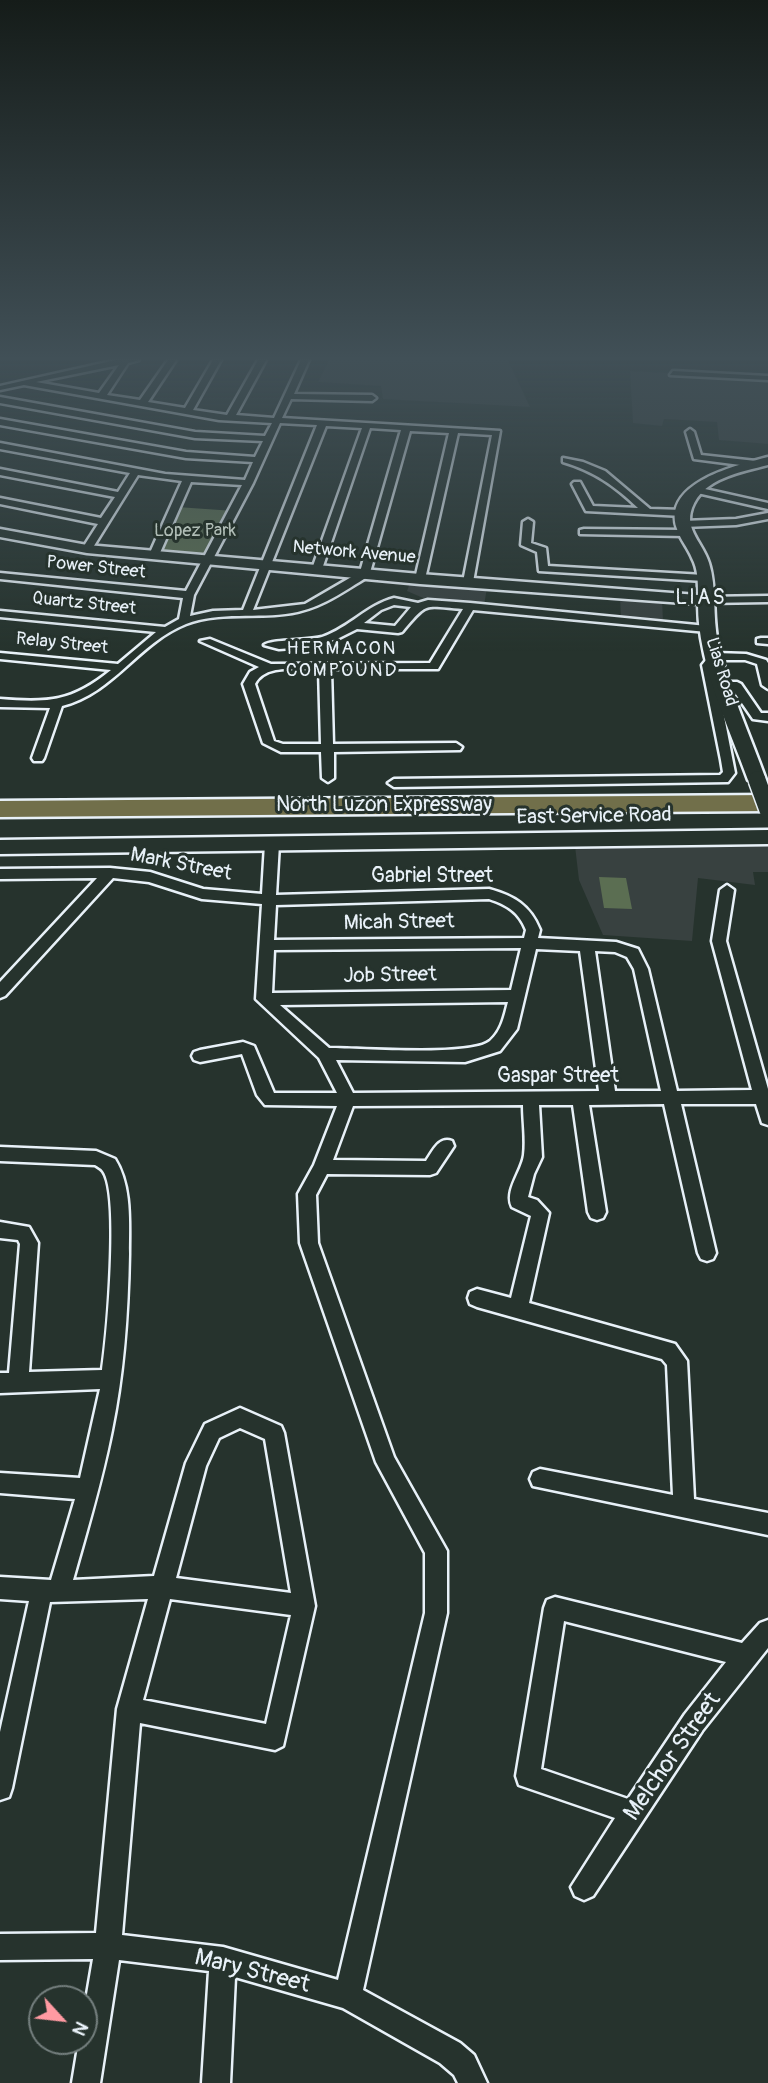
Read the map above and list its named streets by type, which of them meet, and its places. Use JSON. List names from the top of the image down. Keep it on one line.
{"streets":{"highway":["North Luzon Expressway"],"main road":["Lias Road"],"street":["Network Avenue","Power Street","Quartz Street","Relay Street","East Service Road","Mark Street","Gabriel Street","Micah Street","Job Street","Gaspar Street","Melchor Street","Mary Street"]},"crossings":[["Network Avenue","Lias Road"],["Mark Street","Gabriel Street"],["Gabriel Street","Micah Street"],["Gabriel Street","Job Street"],["Micah Street","Gaspar Street"]],"districts":["LIAS","HERMACON COMPOUND"],"parks":["Lopez Park"],"north":"bottom right"}
